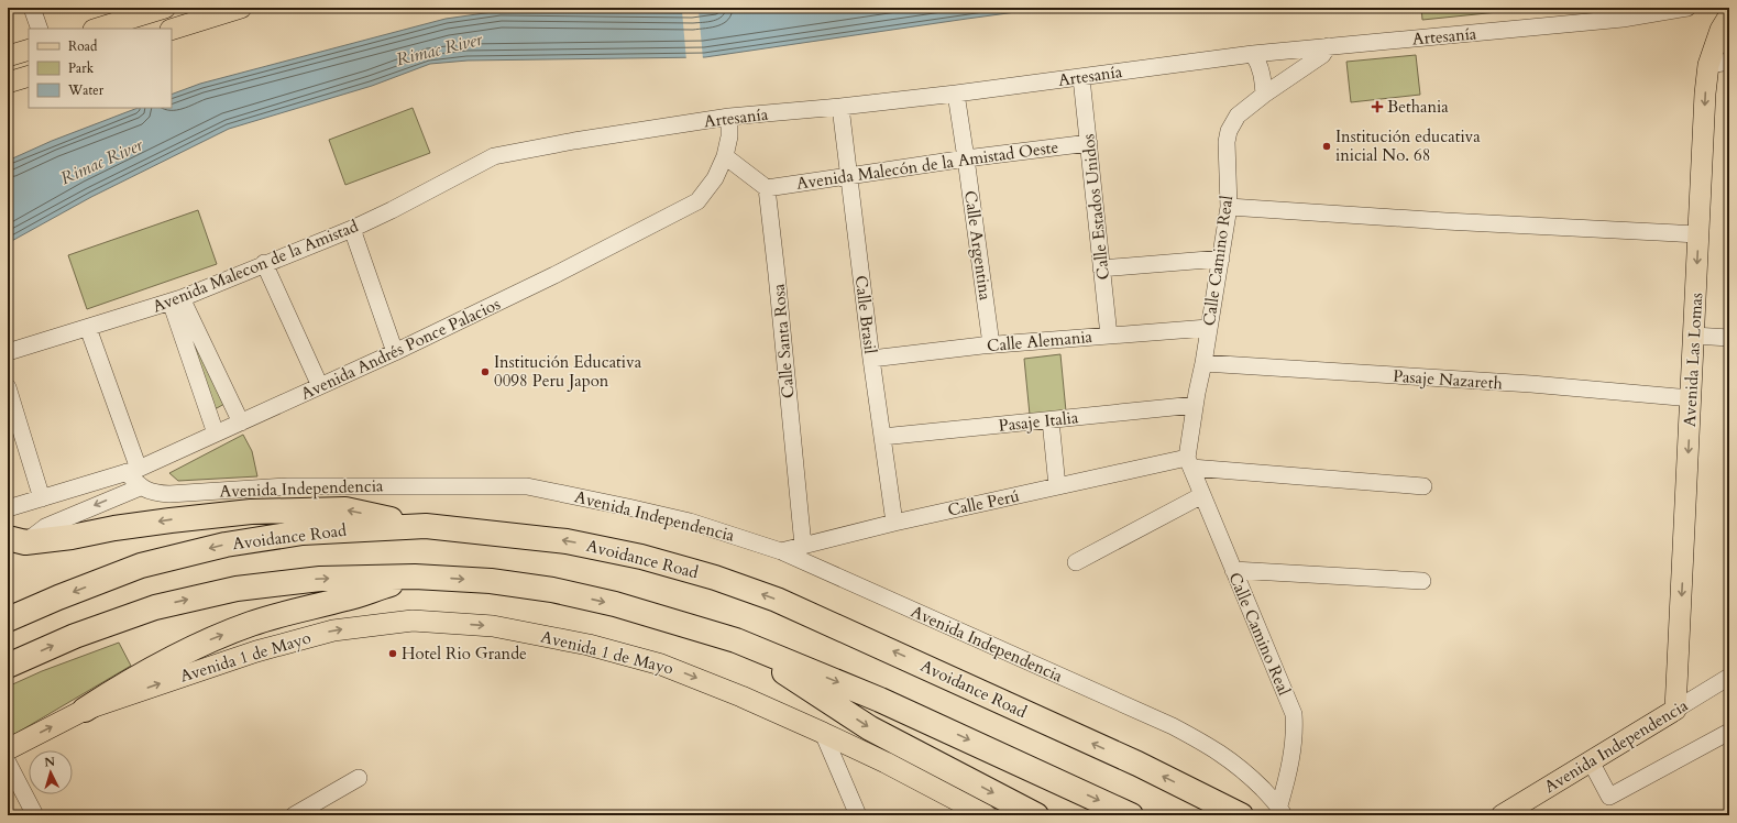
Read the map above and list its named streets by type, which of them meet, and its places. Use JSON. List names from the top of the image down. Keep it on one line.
{"streets":{"highway":["Avoidance Road"],"main road":["Avenida Las Lomas","Avenida Independencia","Avenida 1 de Mayo"],"street":["Artesanía","Avenida Malecón de la Amistad Oeste","Calle Estados Unidos","Calle Argentina","Calle Camino Real","Avenida Malecon de la Amistad","Calle Brasil","Calle Santa Rosa","Calle Alemania","Avenida Andrés Ponce Palacios","Pasaje Nazareth","Pasaje Italia","Calle Perú"]},"crossings":[["Artesanía","Calle Estados Unidos"],["Artesanía","Calle Argentina"],["Artesanía","Calle Camino Real"],["Artesanía","Avenida Malecon de la Amistad"],["Artesanía","Calle Brasil"],["Artesanía","Avenida Andrés Ponce Palacios"],["Avenida Malecón de la Amistad Oeste","Calle Estados Unidos"],["Avenida Malecón de la Amistad Oeste","Calle Argentina"],["Avenida Malecón de la Amistad Oeste","Calle Brasil"],["Avenida Malecón de la Amistad Oeste","Calle Santa Rosa"],["Calle Estados Unidos","Calle Alemania"],["Calle Argentina","Calle Alemania"],["Calle Camino Real","Calle Alemania"],["Calle Camino Real","Pasaje Nazareth"],["Calle Camino Real","Pasaje Italia"],["Calle Camino Real","Avenida Independencia"],["Calle Camino Real","Calle Perú"],["Calle Brasil","Calle Alemania"],["Calle Brasil","Pasaje Italia"],["Calle Brasil","Calle Perú"],["Calle Santa Rosa","Calle Perú"],["Avenida Las Lomas","Pasaje Nazareth"],["Avenida Las Lomas","Avenida Independencia"],["Avenida Independencia","Calle Perú"]],"one_way":["Avenida Las Lomas","Avenida 1 de Mayo"],"water":["Rimac River"],"places":{"health":["Bethania"],"other":["Institución educativa inicial No. 68","Institución Educativa 0098 Peru Japon","Hotel Rio Grande"]},"legend":["Road","Park","Water"],"north":"top"}
